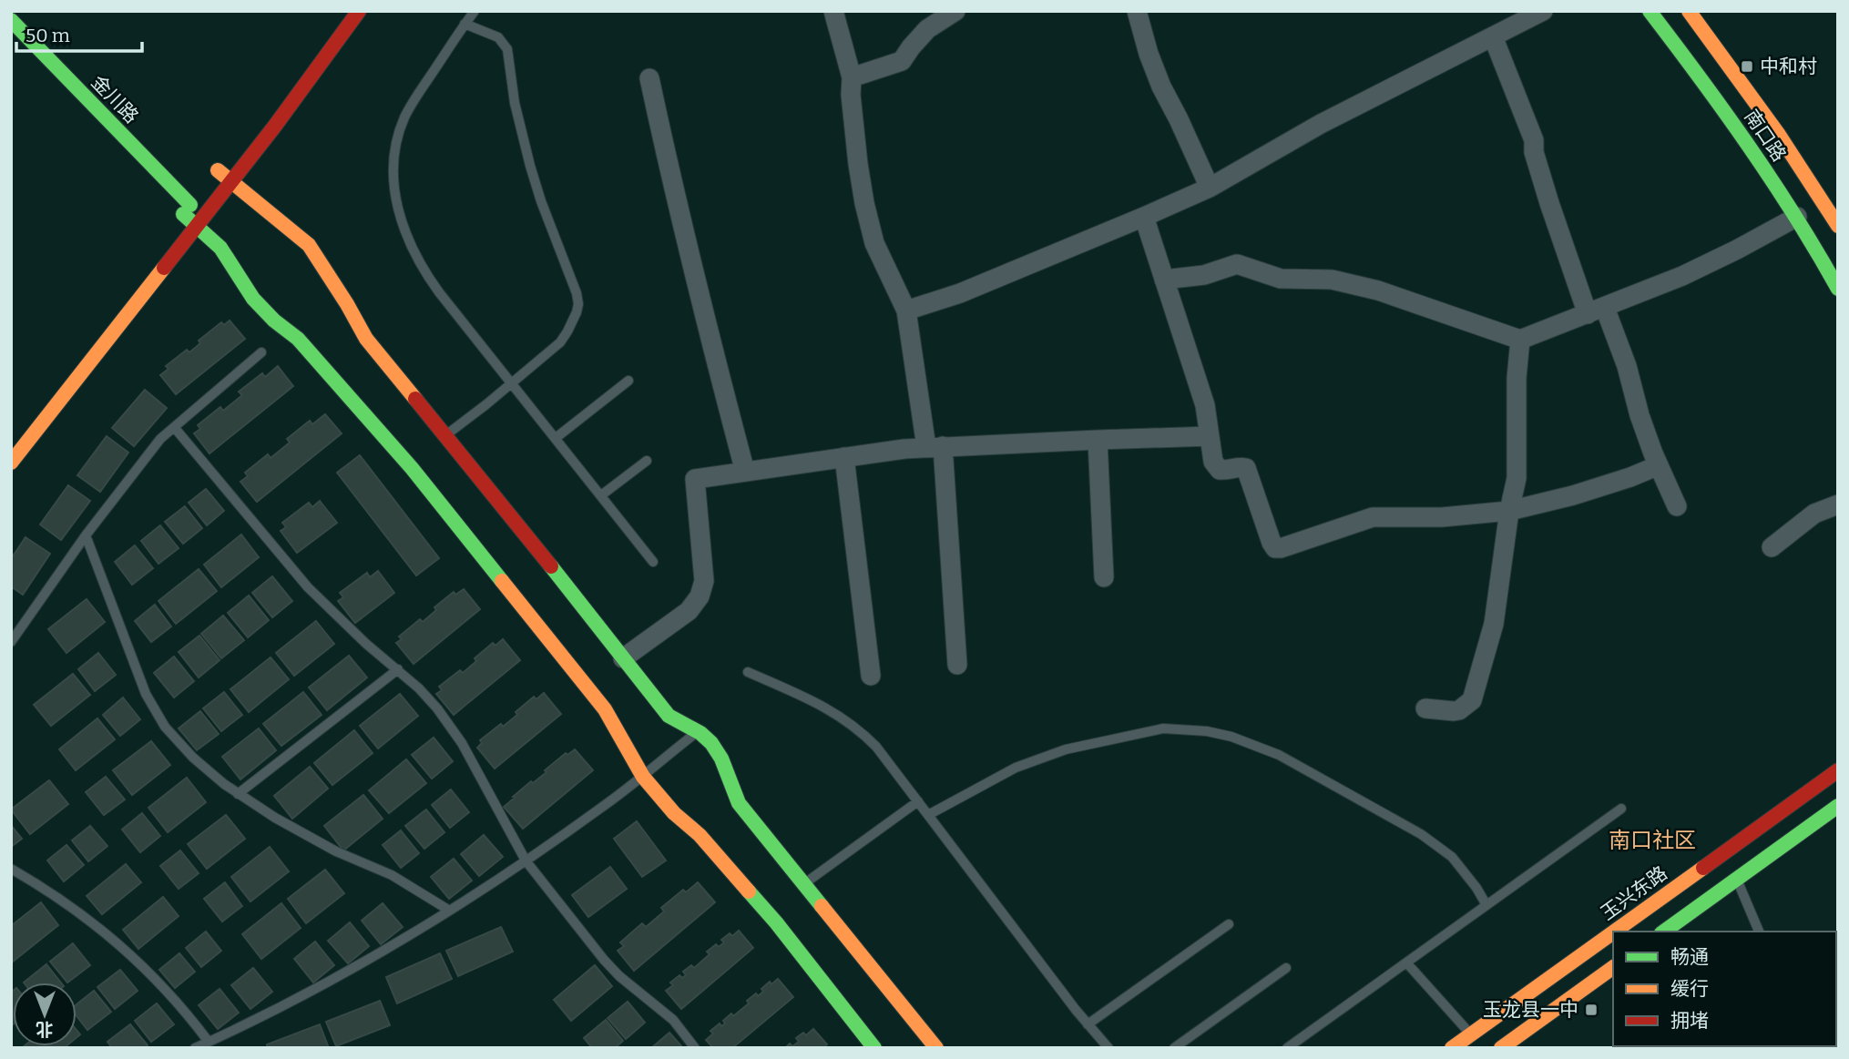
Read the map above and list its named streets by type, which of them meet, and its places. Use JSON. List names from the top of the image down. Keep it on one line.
{"streets":{"street":["金川路","南口路","玉兴东路"]},"districts":["南口社区"],"places":{"transit":["中和村","玉龙县一中"]},"legend":["畅通","缓行","拥堵"],"scale_bar":"50 m","north":"bottom"}
